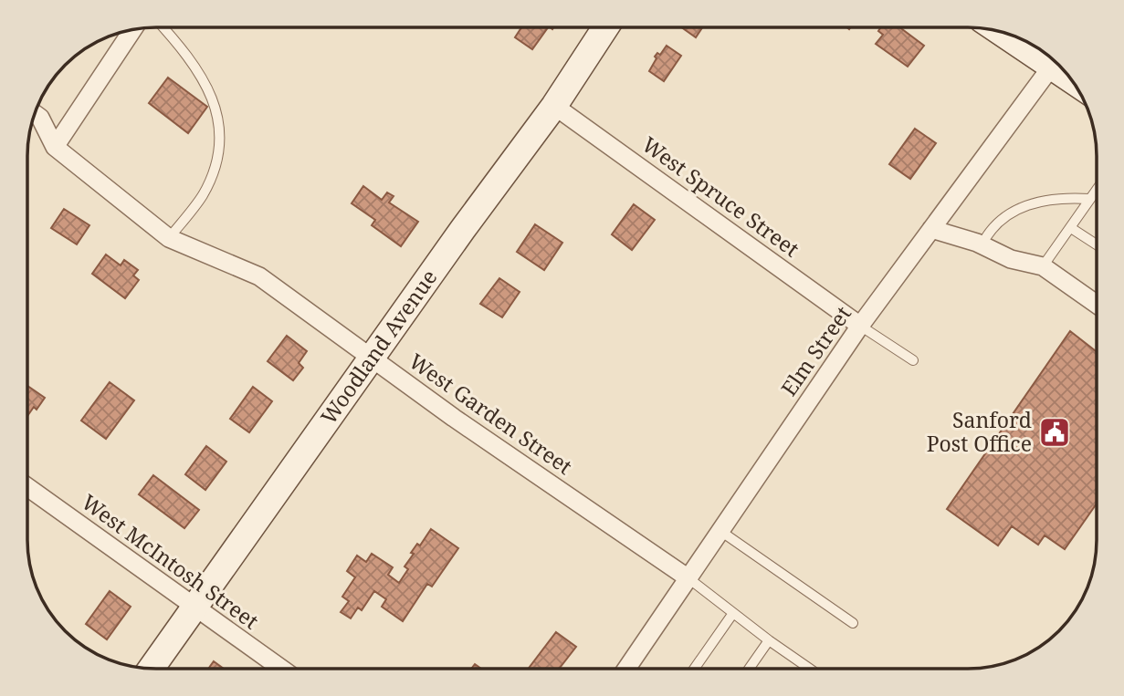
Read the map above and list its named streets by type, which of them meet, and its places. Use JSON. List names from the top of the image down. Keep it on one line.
{"streets":{"street":["West Spruce Street","Woodland Avenue","Elm Street","West Garden Street","West McIntosh Street"]},"crossings":[["West Spruce Street","Woodland Avenue"],["West Spruce Street","Elm Street"],["Woodland Avenue","West Garden Street"],["Woodland Avenue","West McIntosh Street"],["Elm Street","West Garden Street"]],"places":{"public building":["Sanford Post Office"]}}
